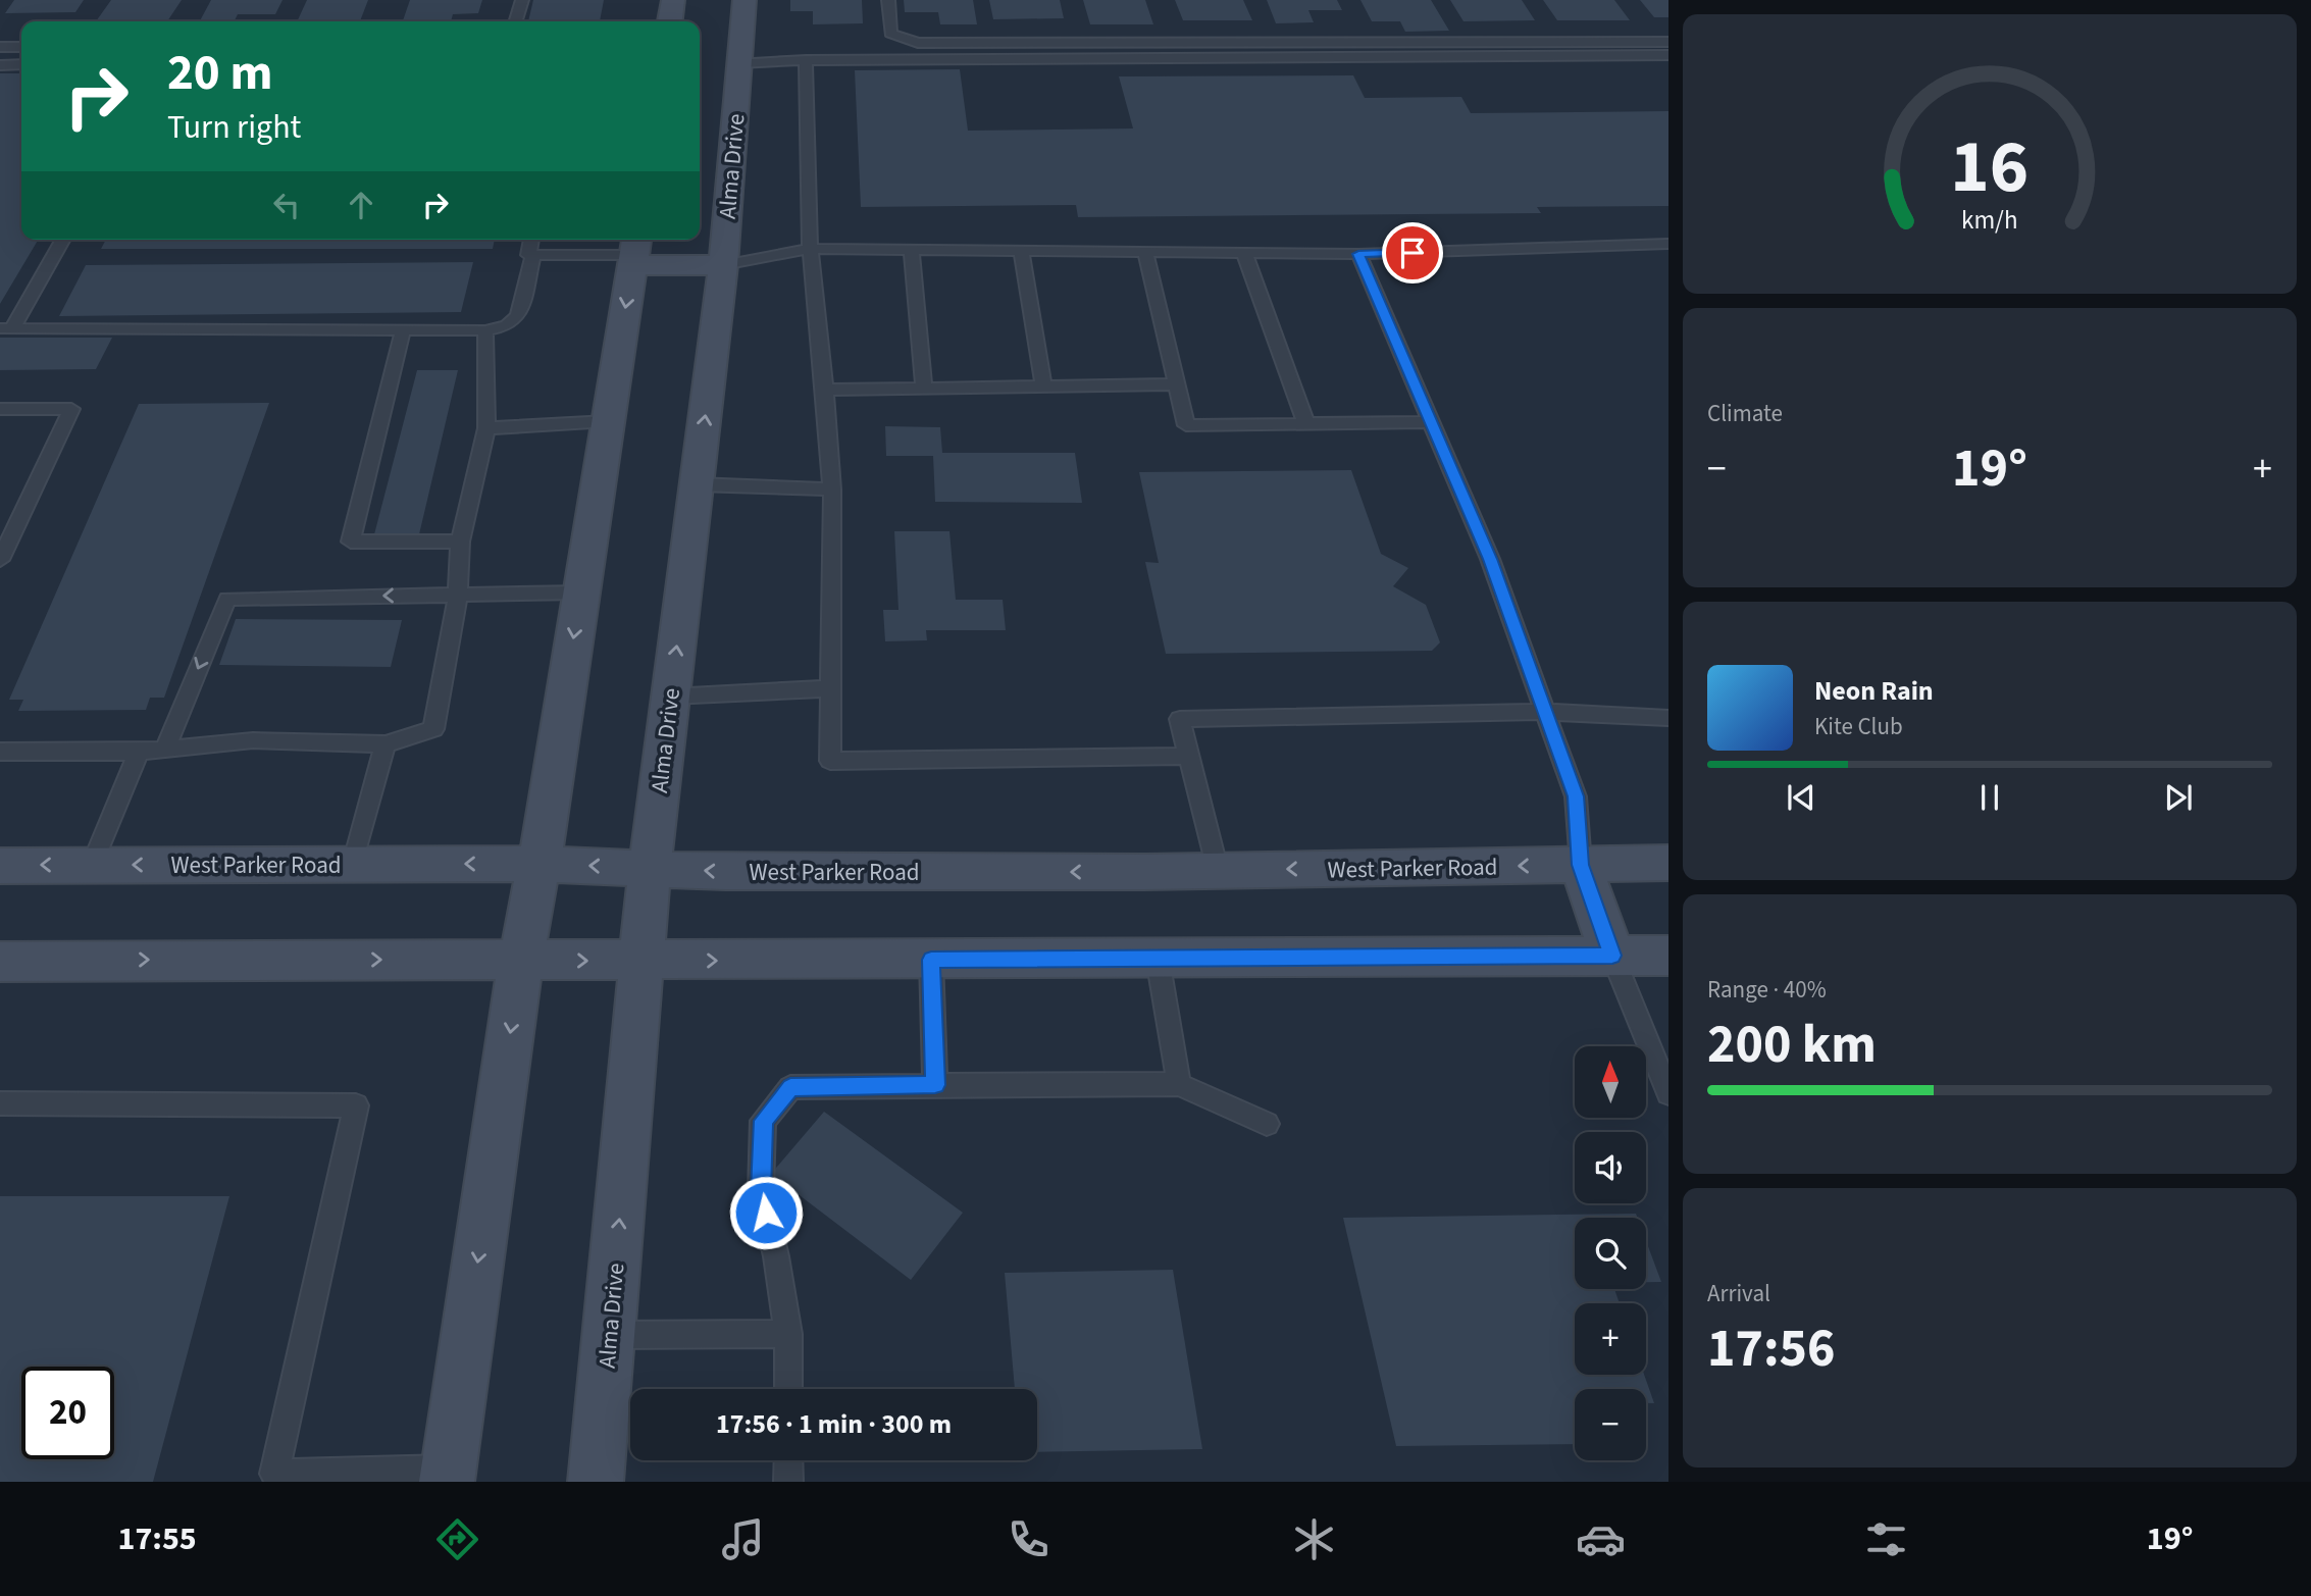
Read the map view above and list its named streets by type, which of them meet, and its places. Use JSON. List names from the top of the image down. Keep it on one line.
{"streets":{"main road":["Alma Drive","West Parker Road"]},"crossings":[["Alma Drive","West Parker Road"]],"north":"top","page":{"turn":["20 m","Turn right"],"tile":["Climate",["Range · 40%","200 km"],["Arrival","17:56"]],"heat":["−","19°","+"],"song":["Neon Rain","Kite Club"],"map_buttons":["+","−"],"limit":"20","trip":"17:56 · 1 min · 300 m","tabs":["17:55","19°"],"gauge":["16","km/h"]}}
